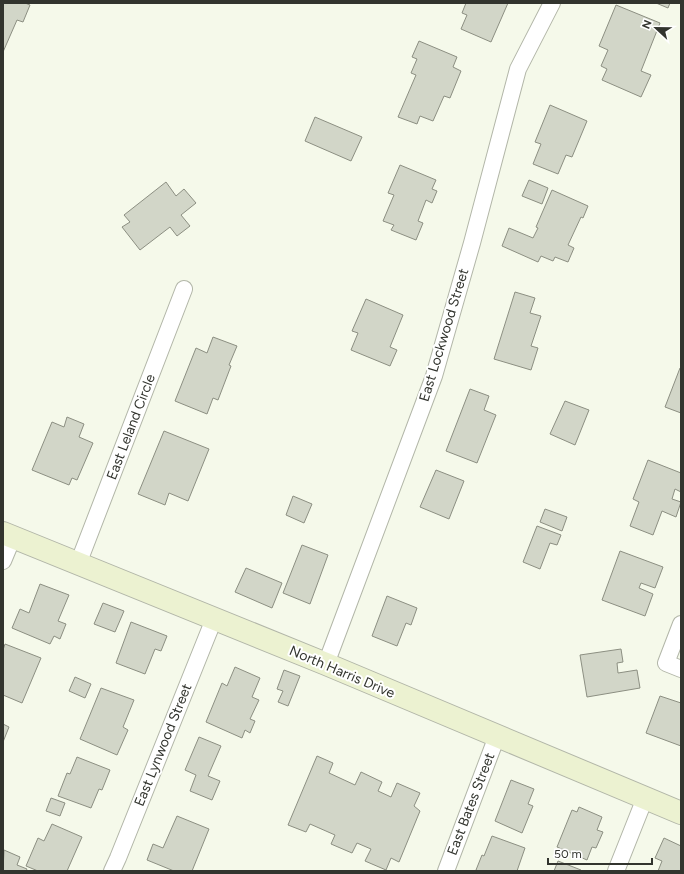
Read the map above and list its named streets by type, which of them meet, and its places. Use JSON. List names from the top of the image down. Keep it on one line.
{"streets":{"street":["East Lockwood Street","East Leland Circle","North Harris Drive","East Lynwood Street","East Bates Street"]},"crossings":[["East Lockwood Street","North Harris Drive"],["East Leland Circle","North Harris Drive"],["North Harris Drive","East Lynwood Street"],["North Harris Drive","East Bates Street"]],"scale_bar":"50 m","north":"left"}
